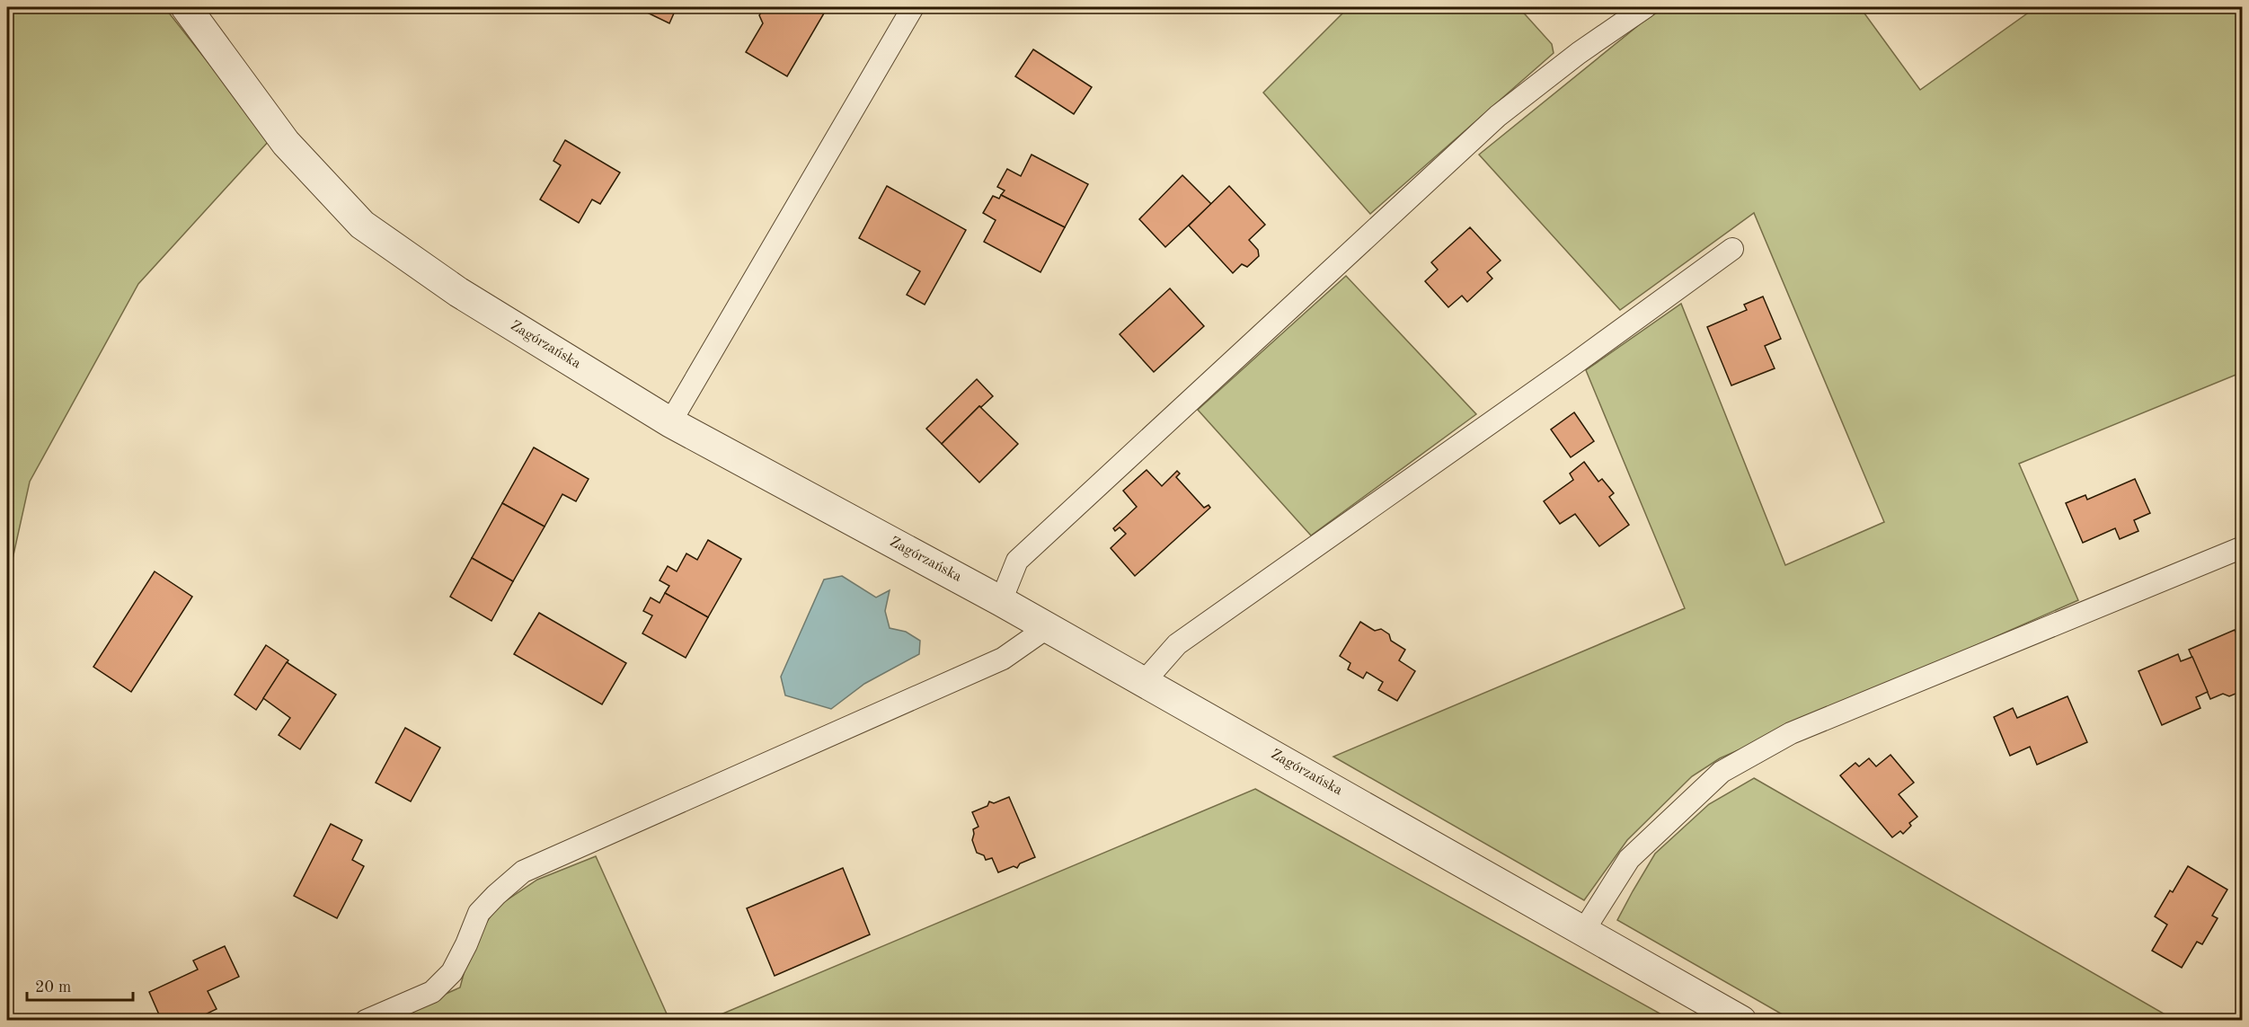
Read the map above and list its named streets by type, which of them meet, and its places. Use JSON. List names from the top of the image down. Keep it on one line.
{"streets":{"street":["Zagórzańska"]},"scale_bar":"20 m"}
